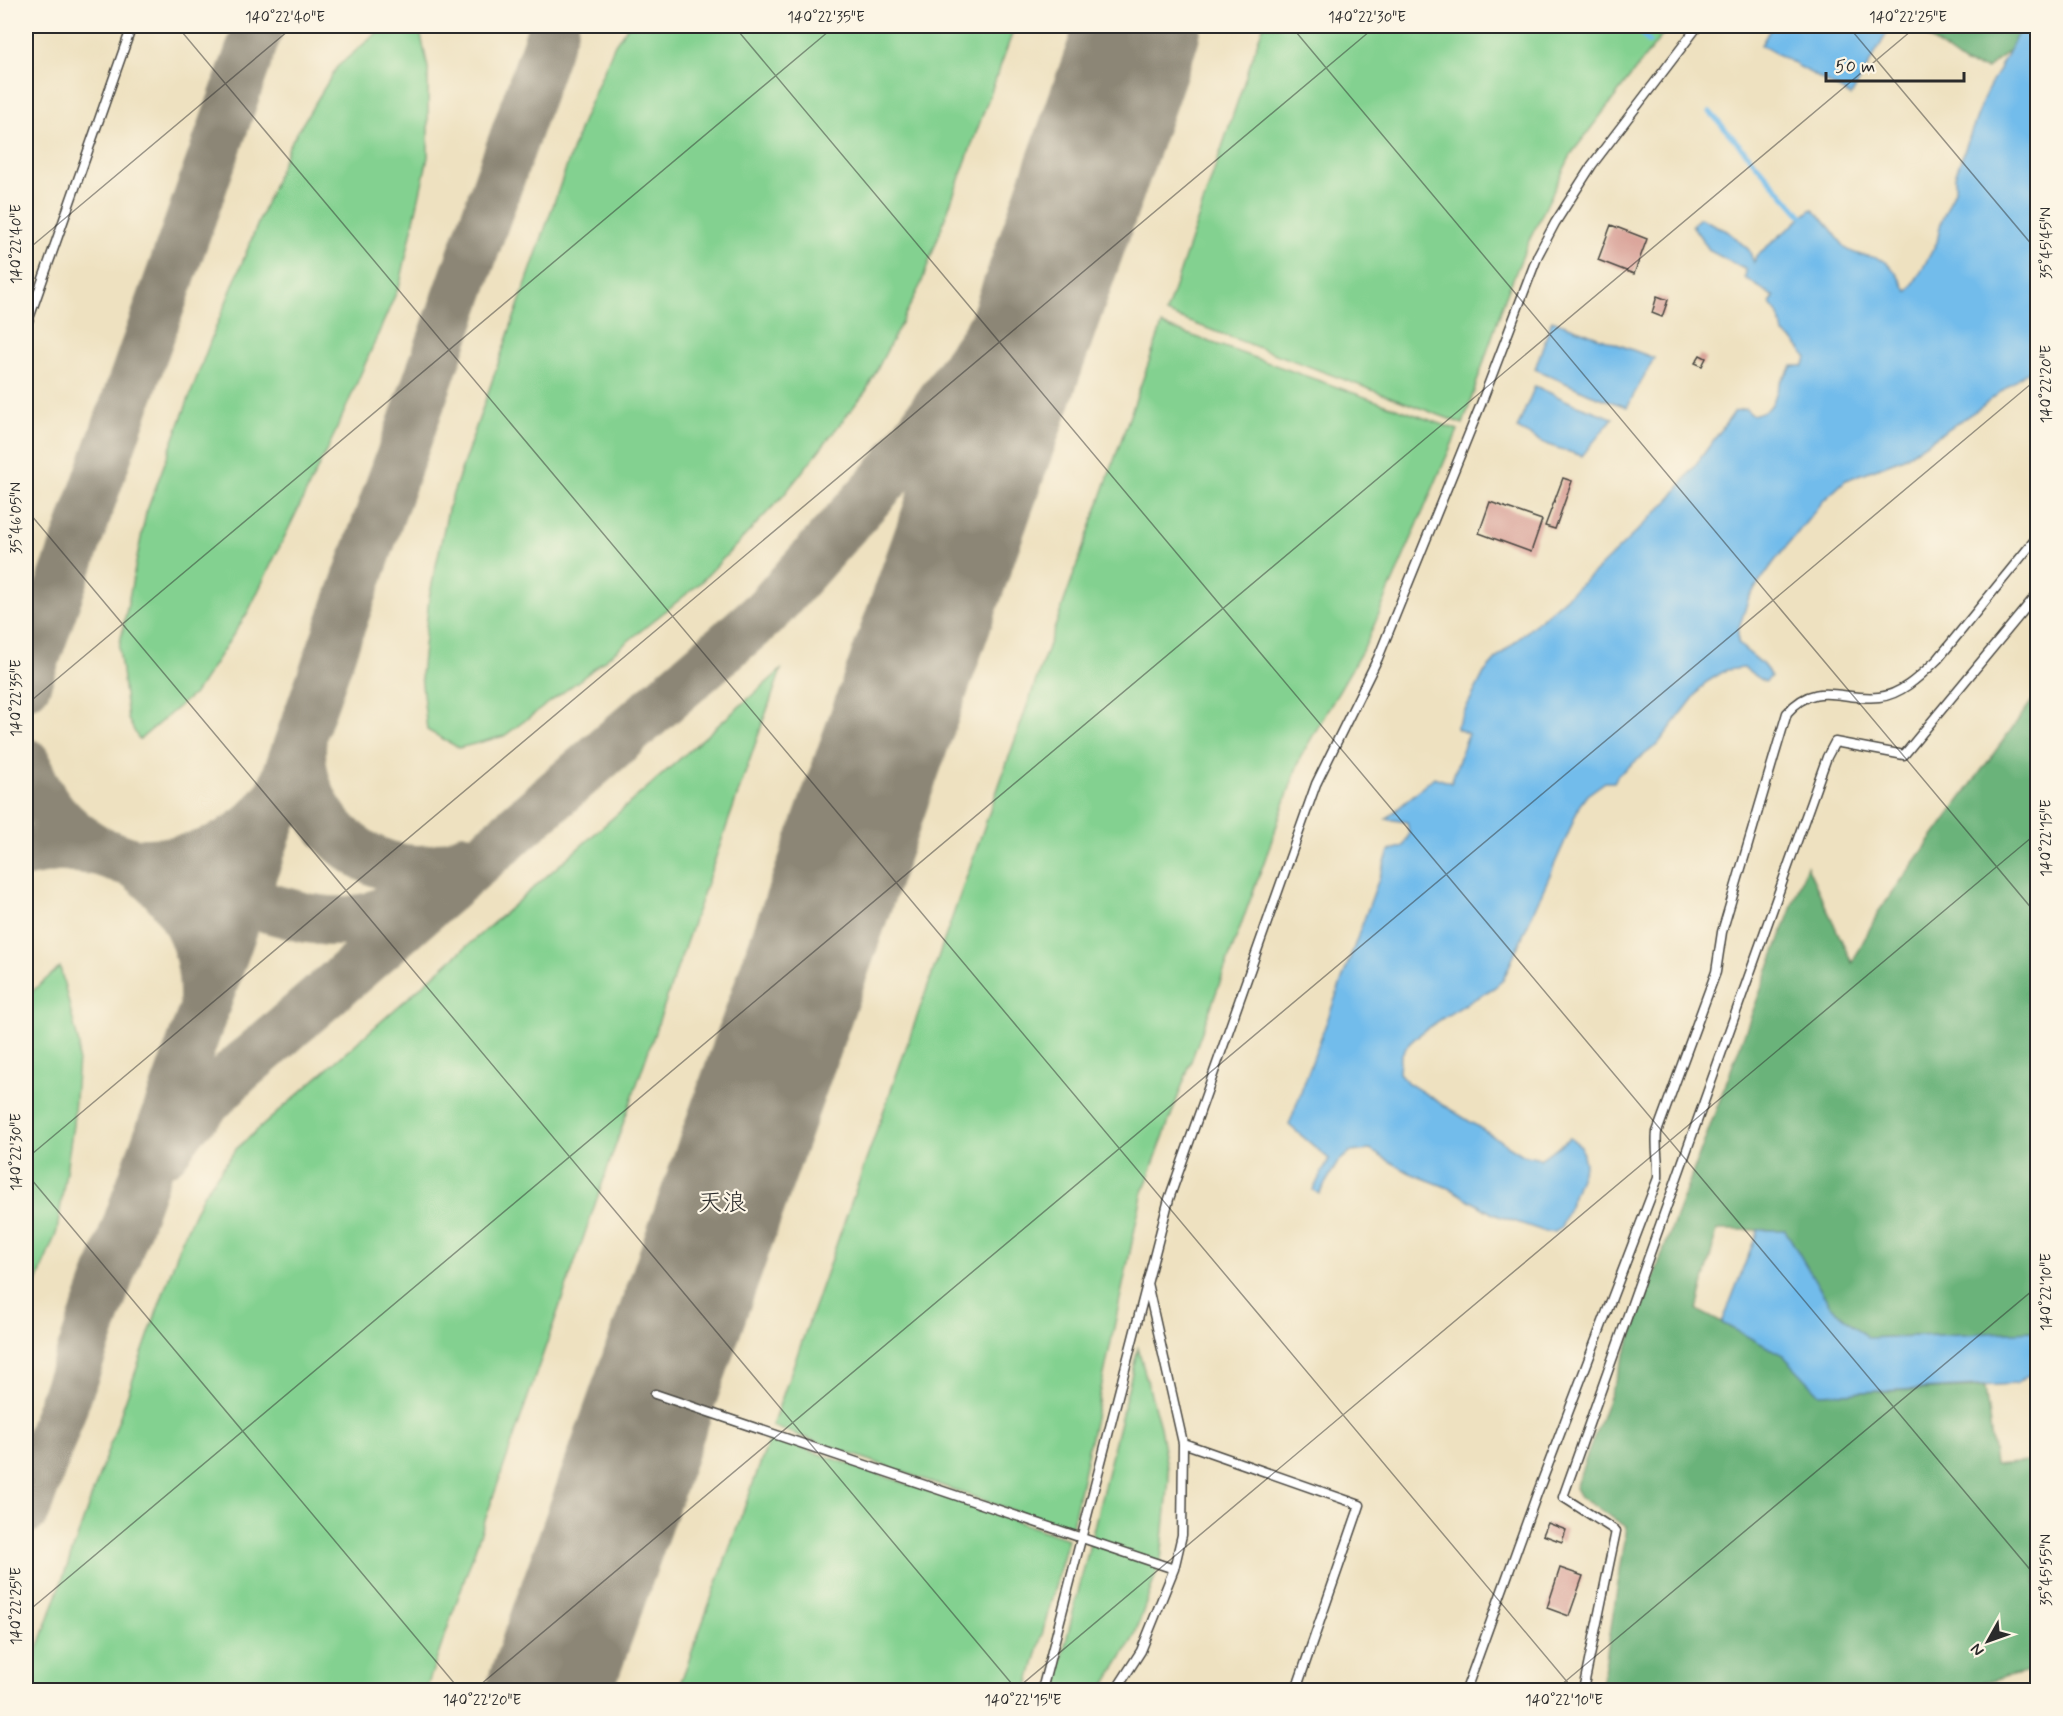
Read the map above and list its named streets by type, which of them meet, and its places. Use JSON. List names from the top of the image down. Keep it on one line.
{"districts":["天浪"],"scale_bar":"50 m","north":"bottom left","coordinates":["140°22'40\"E","140°22'35\"E","140°22'30\"E","140°22'25\"E","35°45'45\"N","140°22'20\"E","35°46'05\"N","140°22'15\"E","140°22'10\"E","35°45'55\"N"]}
